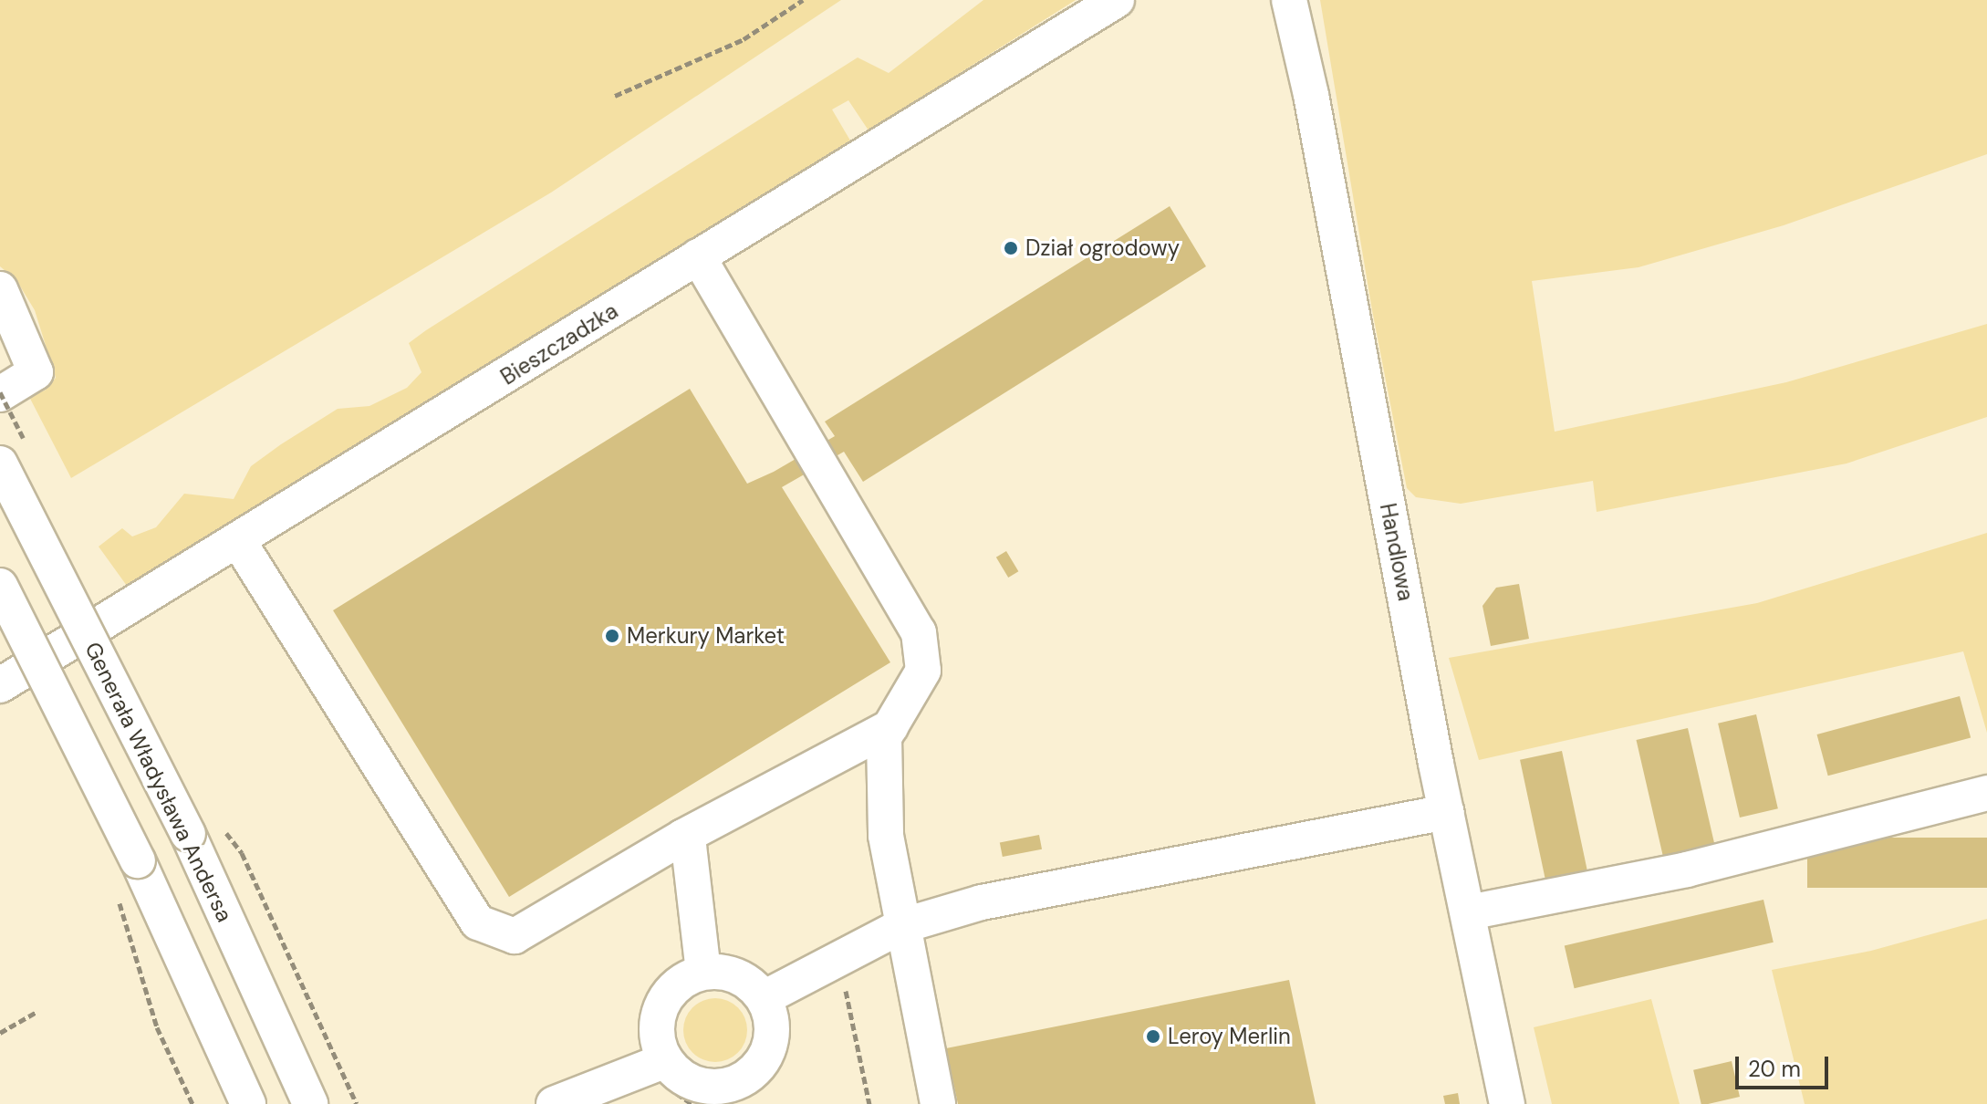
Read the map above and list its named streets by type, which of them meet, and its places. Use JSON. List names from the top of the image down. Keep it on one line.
{"streets":{"street":["Bieszczadzka","Handlowa","Generała Władysława Andersa"]},"places":["Dział ogrodowy","Merkury Market","Leroy Merlin"],"scale_bar":"20 m"}
